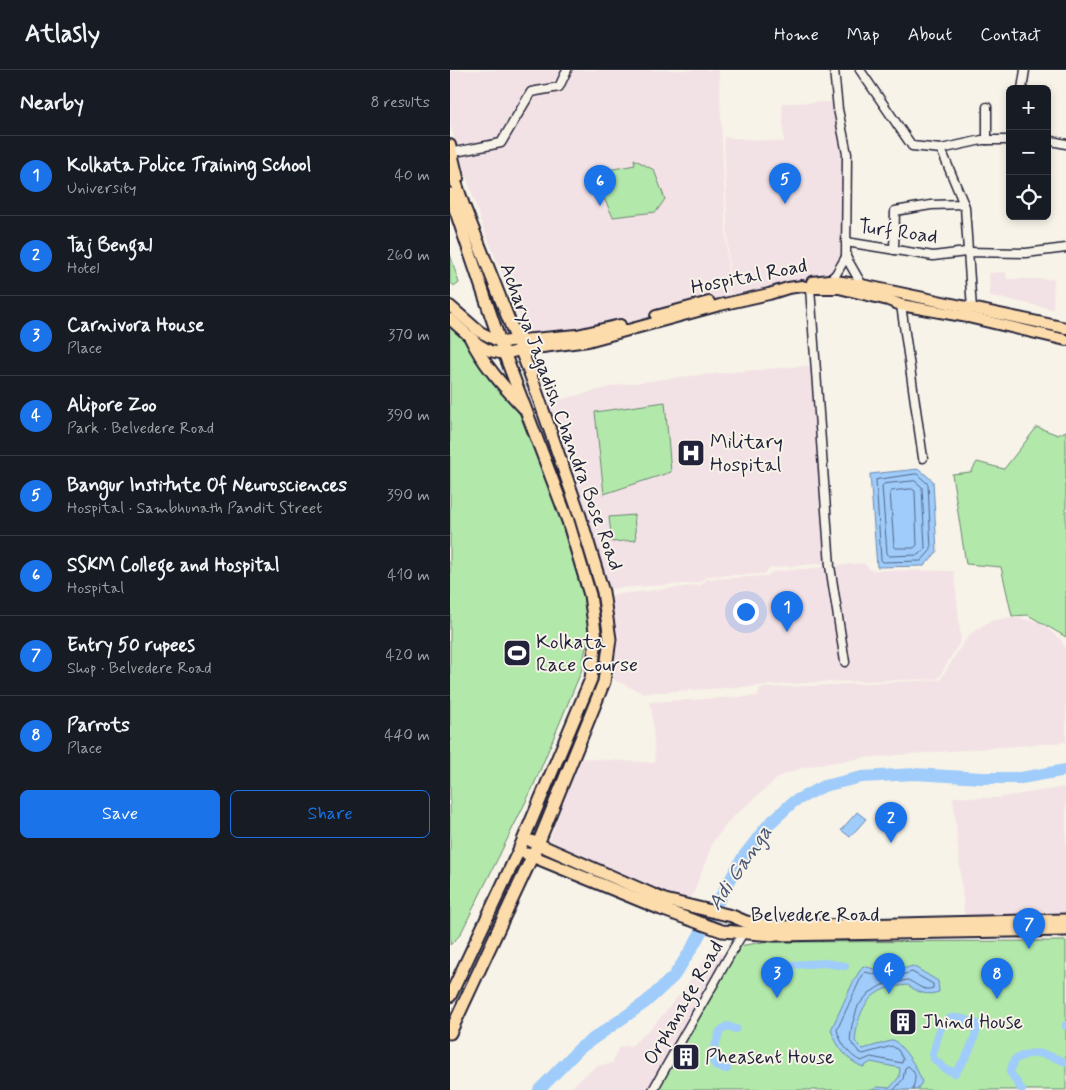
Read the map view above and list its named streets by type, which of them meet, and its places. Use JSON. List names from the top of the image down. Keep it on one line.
{"streets":{"highway":["Acharya Jagadish Chandra Bose Road","Belvedere Road"],"main road":["Hospital Road"],"street":["Turf Road","Orphanage Road"]},"crossings":[["Hospital Road","Acharya Jagadish Chandra Bose Road"],["Acharya Jagadish Chandra Bose Road","Belvedere Road"],["Belvedere Road","Orphanage Road"]],"water":["Adi Ganga"],"places":{"hospital":["Military Hospital"],"sports":["Kolkata Race Course"],"building":["Jhind House","Pheasent House"]},"page":{"header":"Atlasly","nav":["Home","Map","About","Contact"],"heading":["Nearby","8 results"],"map_buttons":["+","−"],"list":[{"mark":"1","name":"Kolkata Police Training School","note":"University","value":"40 m"},{"mark":"2","name":"Taj Bengal","note":"Hotel","value":"260 m"},{"mark":"3","name":"Carnivora House","note":"Place","value":"370 m"},{"mark":"4","name":"Alipore Zoo","note":"Park · Belvedere Road","value":"390 m"},{"mark":"5","name":"Bangur Institute Of Neurosciences","note":"Hospital · Sambhunath Pandit Street","value":"390 m"},{"mark":"6","name":"SSKM College and Hospital","note":"Hospital","value":"410 m"},{"mark":"7","name":"Entry 50 rupees","note":"Shop · Belvedere Road","value":"420 m"},{"mark":"8","name":"Parrots","note":"Place","value":"440 m"}],"pins":["5","6","1","2","7","4","3","8"],"buttons":["Save","Share"]}}
